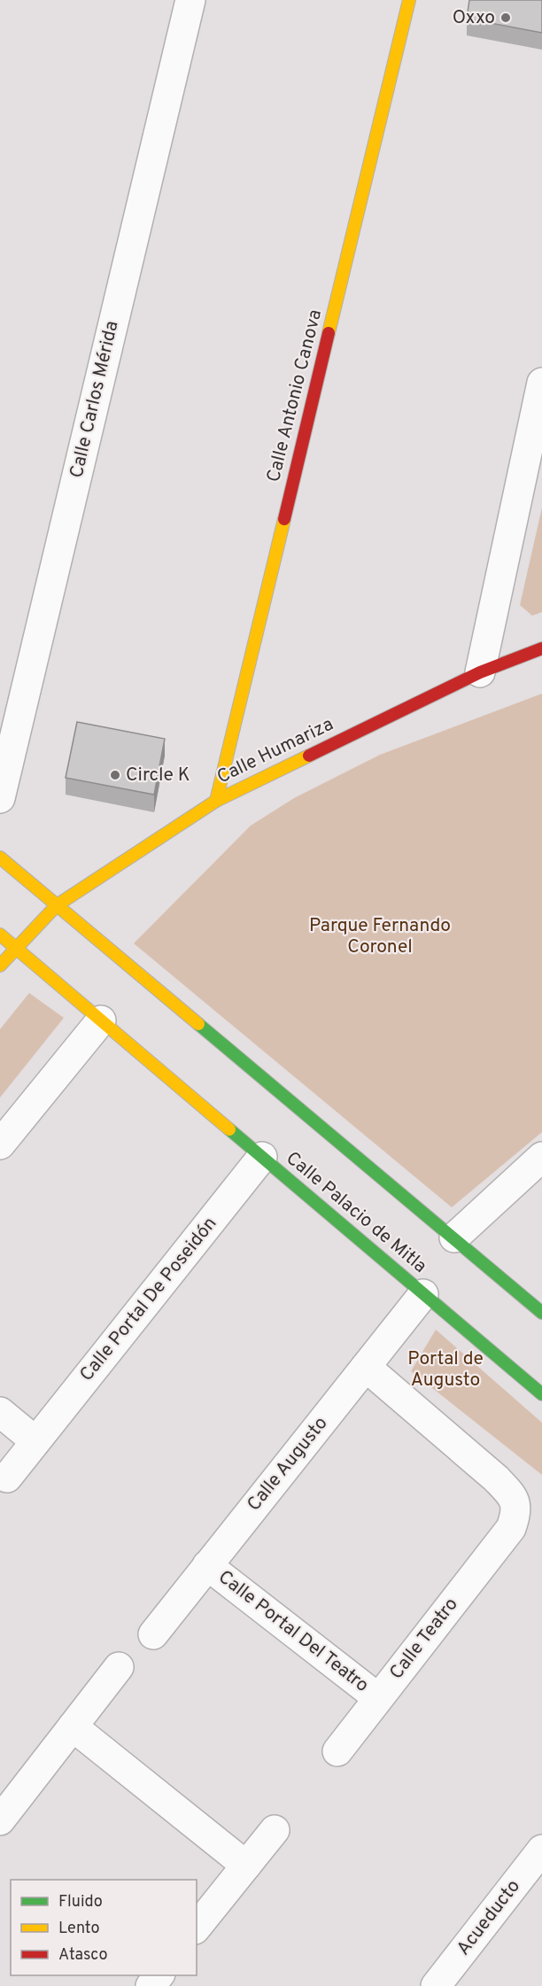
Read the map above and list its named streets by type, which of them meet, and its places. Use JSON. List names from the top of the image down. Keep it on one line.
{"streets":{"street":["Calle Antonio Canova","Calle Carlos Mérida","Calle Humariza","Calle Palacio de Mitla","Calle Portal De Poseidón","Calle Augusto","Calle Portal Del Teatro","Calle Teatro","Acueducto"]},"crossings":[["Calle Antonio Canova","Calle Humariza"],["Calle Humariza","Calle Palacio de Mitla"],["Calle Palacio de Mitla","Calle Portal De Poseidón"],["Calle Palacio de Mitla","Calle Augusto"],["Calle Augusto","Calle Portal Del Teatro"],["Calle Augusto","Calle Teatro"],["Calle Portal Del Teatro","Calle Teatro"]],"parks":["Parque Fernando Coronel","Portal de Augusto"],"places":["Oxxo","Circle K"],"legend":["Fluido","Lento","Atasco"]}
